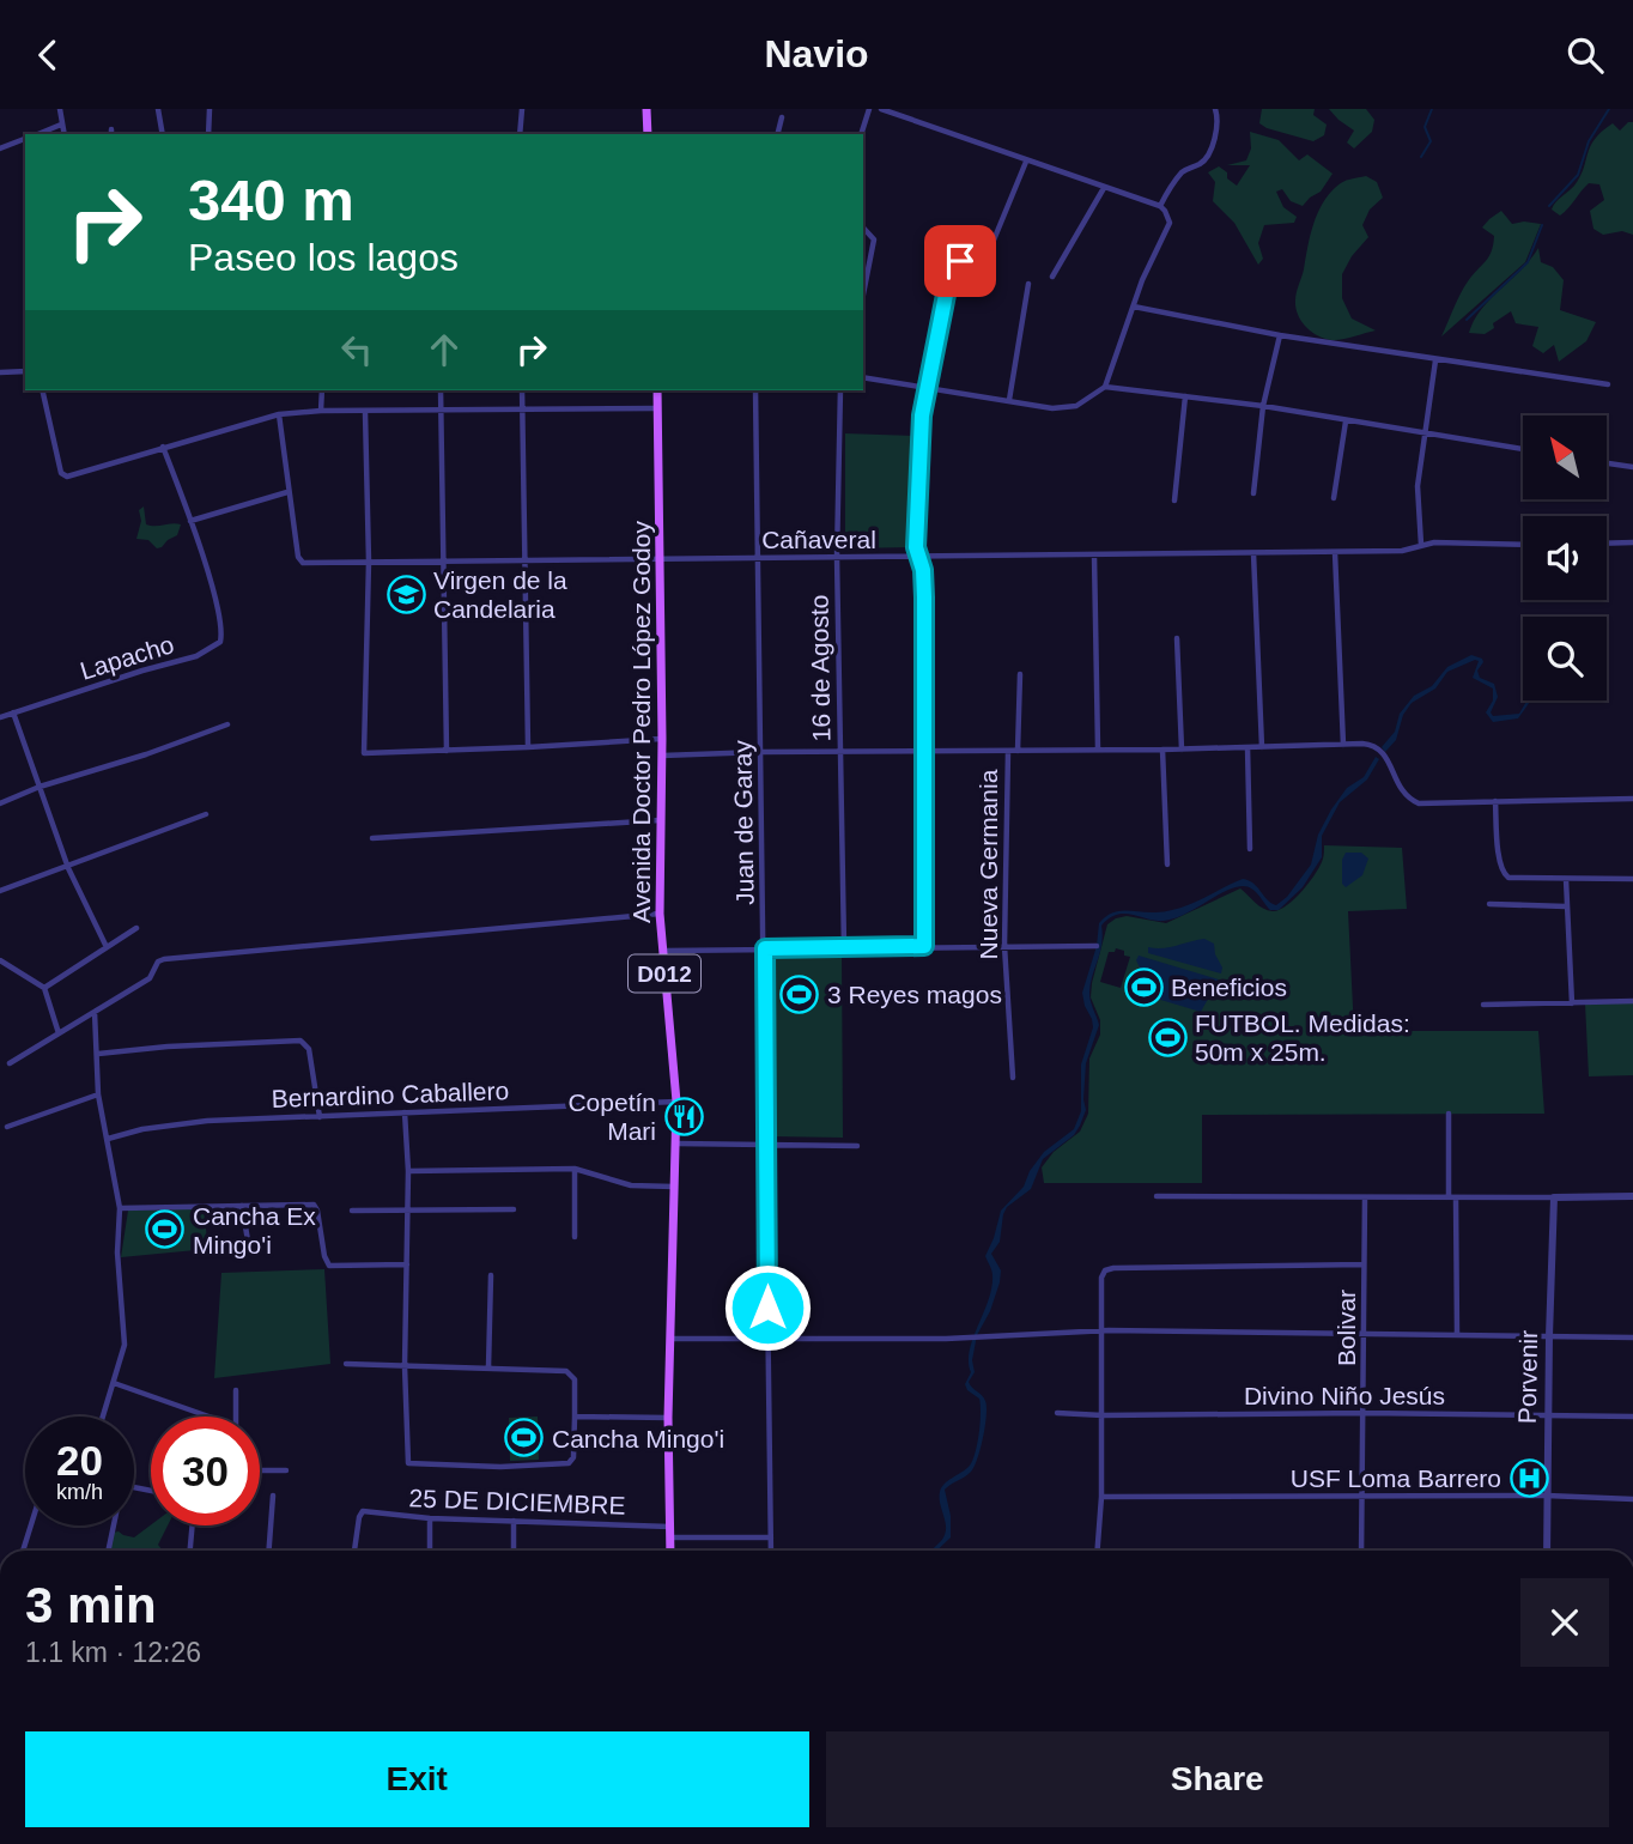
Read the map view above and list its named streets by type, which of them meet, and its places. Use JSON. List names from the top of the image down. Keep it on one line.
{"streets":{"main road":["Avenida Doctor Pedro López Godoy","D012"],"street":["Cañaveral","Lapacho","16 de Agosto","Juan de Garay","Nueva Germania","Bernardino Caballero","Bolivar","Porvenir","Divino Niño Jesús","25 DE DICIEMBRE"]},"crossings":[["Cañaveral","16 de Agosto"],["Cañaveral","Avenida Doctor Pedro López Godoy"],["Cañaveral","Juan de Garay"],["Avenida Doctor Pedro López Godoy","Bernardino Caballero"],["Avenida Doctor Pedro López Godoy","25 DE DICIEMBRE"],["Bolivar","Divino Niño Jesús"],["Porvenir","Divino Niño Jesús"]],"places":{"school or university":["Virgen de la Candelaria"],"sports":["Beneficios","3 Reyes magos","FUTBOL. Medidas: 50m x 25m.","Cancha Ex Mingo'i","Cancha Mingo'i"],"restaurant":["Copetín Mari"],"hospital":["USF Loma Barrero"]},"north":"top left","page":{"header":"Navio","turn":["340 m","Paseo los lagos"],"speed":"20 km/h","limit":"30","heading":["3 min","1.1 km · 12:26"],"buttons":["Exit","Share"]}}
